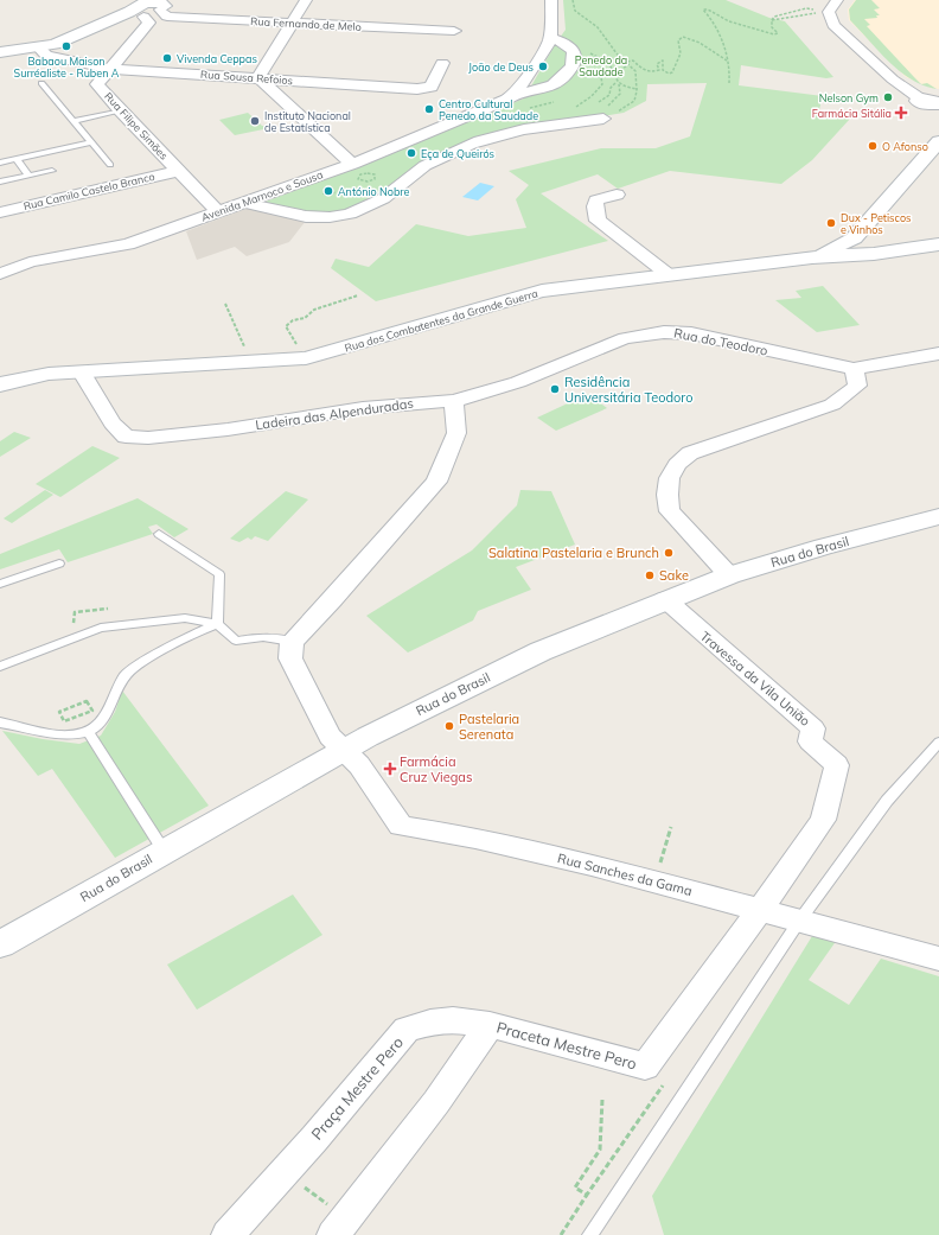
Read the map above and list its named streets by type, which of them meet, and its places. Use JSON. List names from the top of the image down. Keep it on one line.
{"streets":{"main road":["Rua dos Combatentes da Grande Guerra","Rua do Brasil"],"street":["Rua Fernando de Melo","Rua Sousa Refoios","Rua Filipe Simões","Rua Camilo Castelo Branco","Avenida Marnoco e Sousa","Rua do Teodoro","Ladeira das Alpenduradas","Travessa da Vila União","Rua Sanches da Gama","Praceta Mestre Pero","Praça Mestre Pero"]},"crossings":[["Rua Fernando de Melo","Rua Filipe Simões"],["Rua Sousa Refoios","Rua Filipe Simões"],["Rua Filipe Simões","Rua Camilo Castelo Branco"],["Rua Filipe Simões","Avenida Marnoco e Sousa"],["Rua dos Combatentes da Grande Guerra","Ladeira das Alpenduradas"],["Rua do Teodoro","Ladeira das Alpenduradas"],["Rua do Brasil","Travessa da Vila União"],["Rua do Brasil","Rua Sanches da Gama"],["Travessa da Vila União","Rua Sanches da Gama"],["Travessa da Vila União","Praceta Mestre Pero"],["Rua Sanches da Gama","Praceta Mestre Pero"],["Praceta Mestre Pero","Praça Mestre Pero"]],"parks":["Penedo da Saudade"],"places":{"other":["Babaou Maison Surréaliste - Ruben A","Vivenda Ceppas","João de Deus","Nelson Gym","Centro Cultural Penedo da Saudade","Instituto Nacional de Estatística","O Afonso","Eça de Queirós","António Nobre","Dux - Petiscos e Vinhos","Residência Universitária Teodoro","Salatina Pastelaria e Brunch","Sake","Pastelaria Serenata"],"health":["Farmácia Sitália","Farmácia Cruz Viegas"]}}
